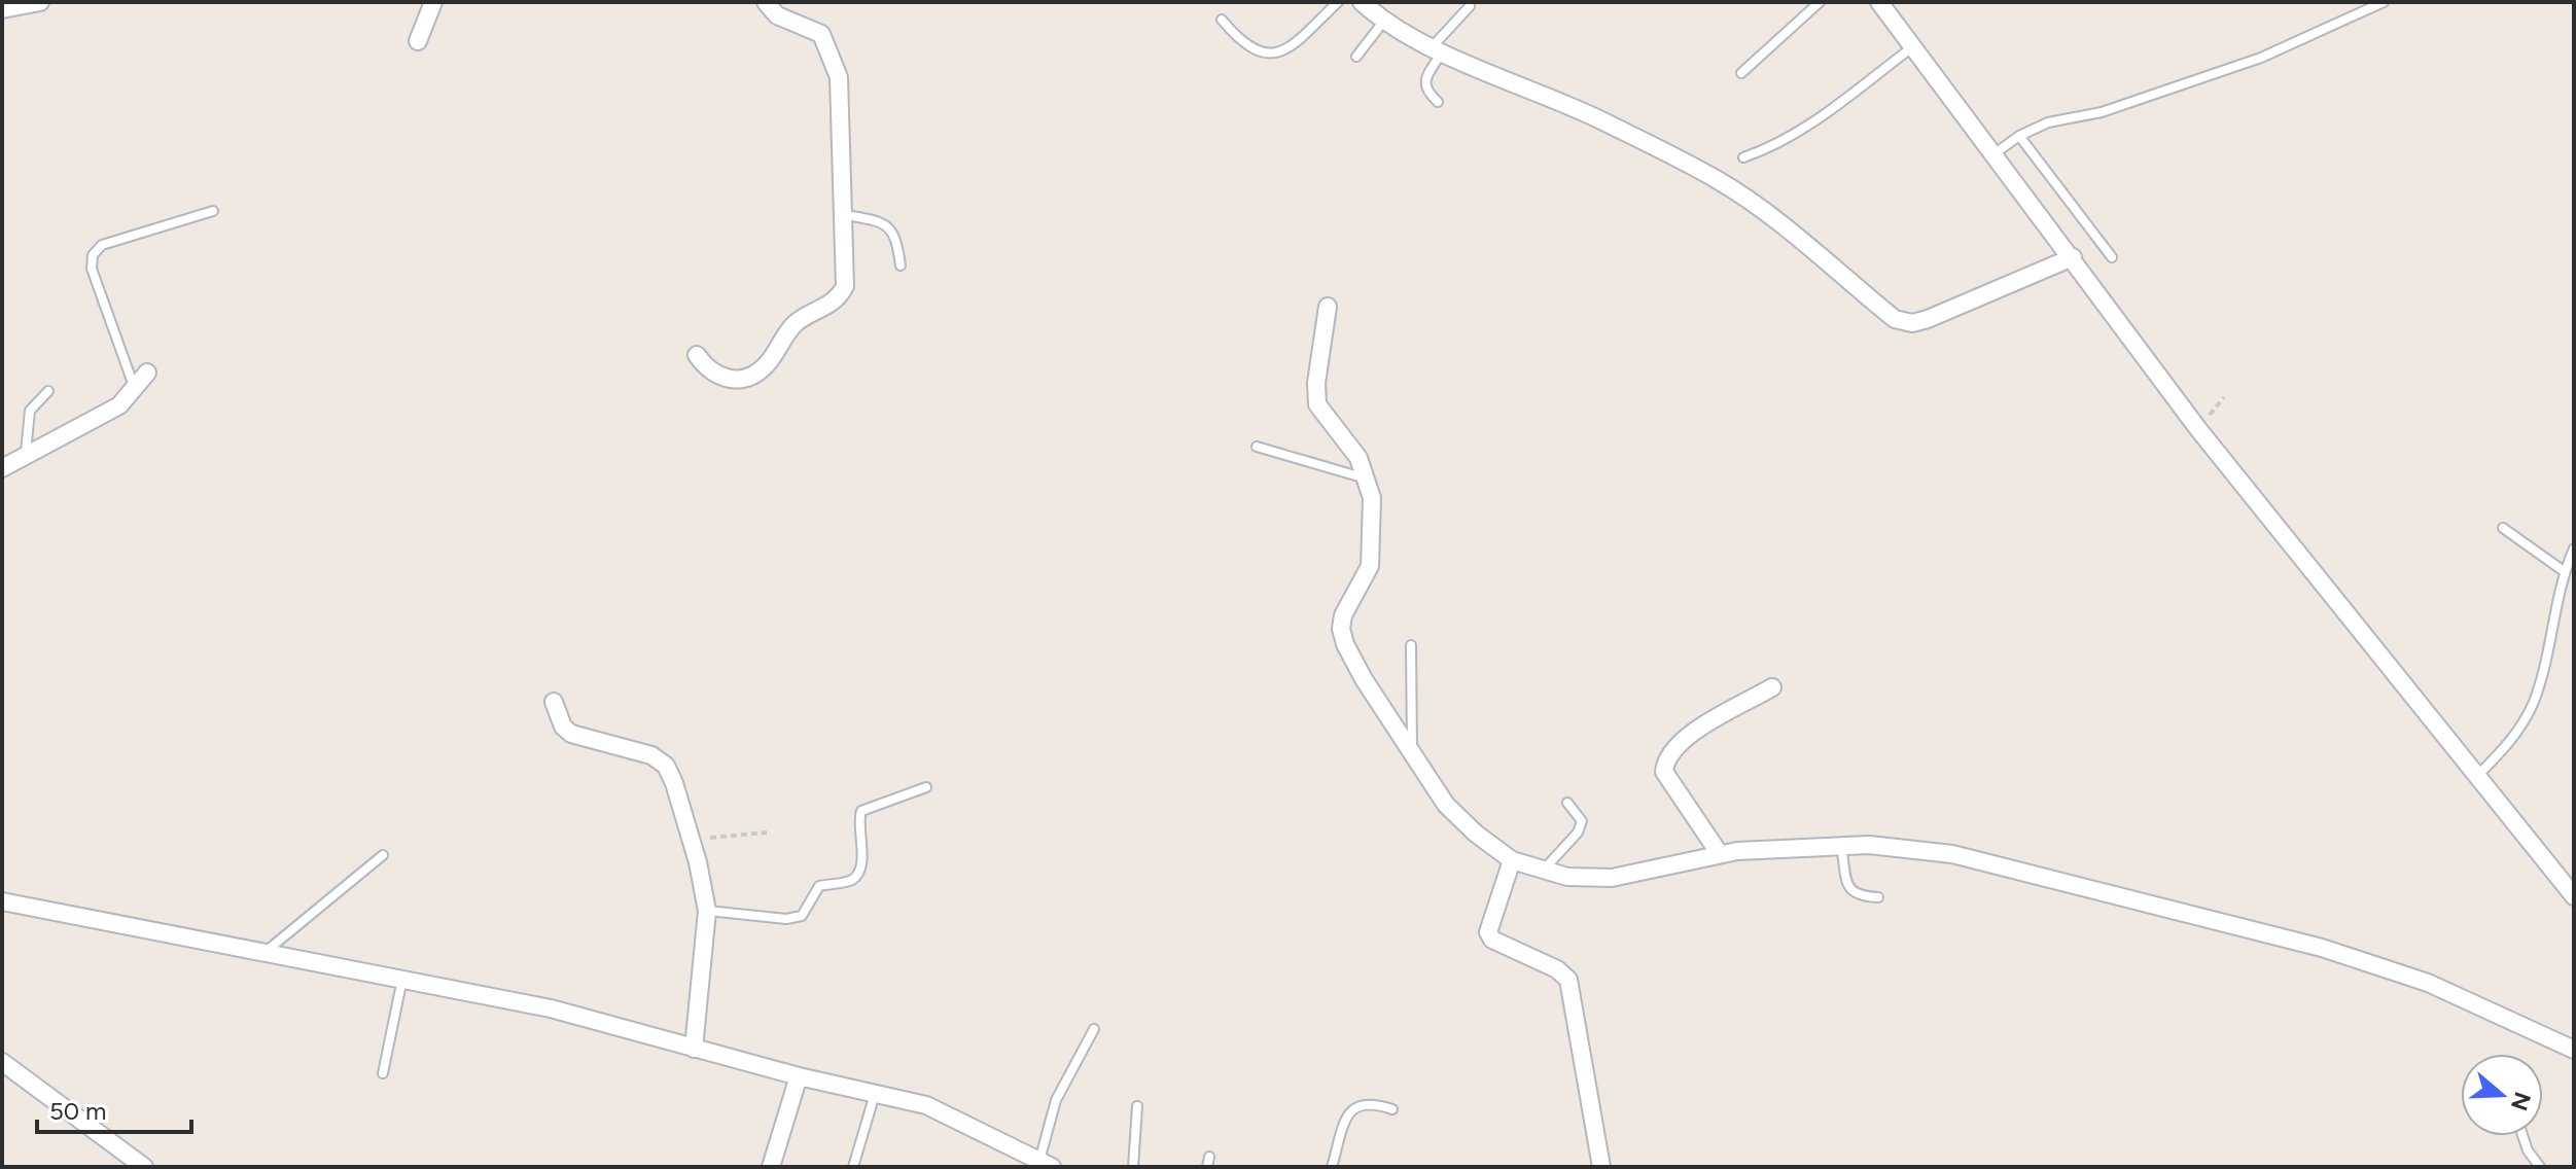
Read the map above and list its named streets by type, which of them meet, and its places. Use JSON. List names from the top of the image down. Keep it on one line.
{"scale_bar":"50 m","north":"right"}
